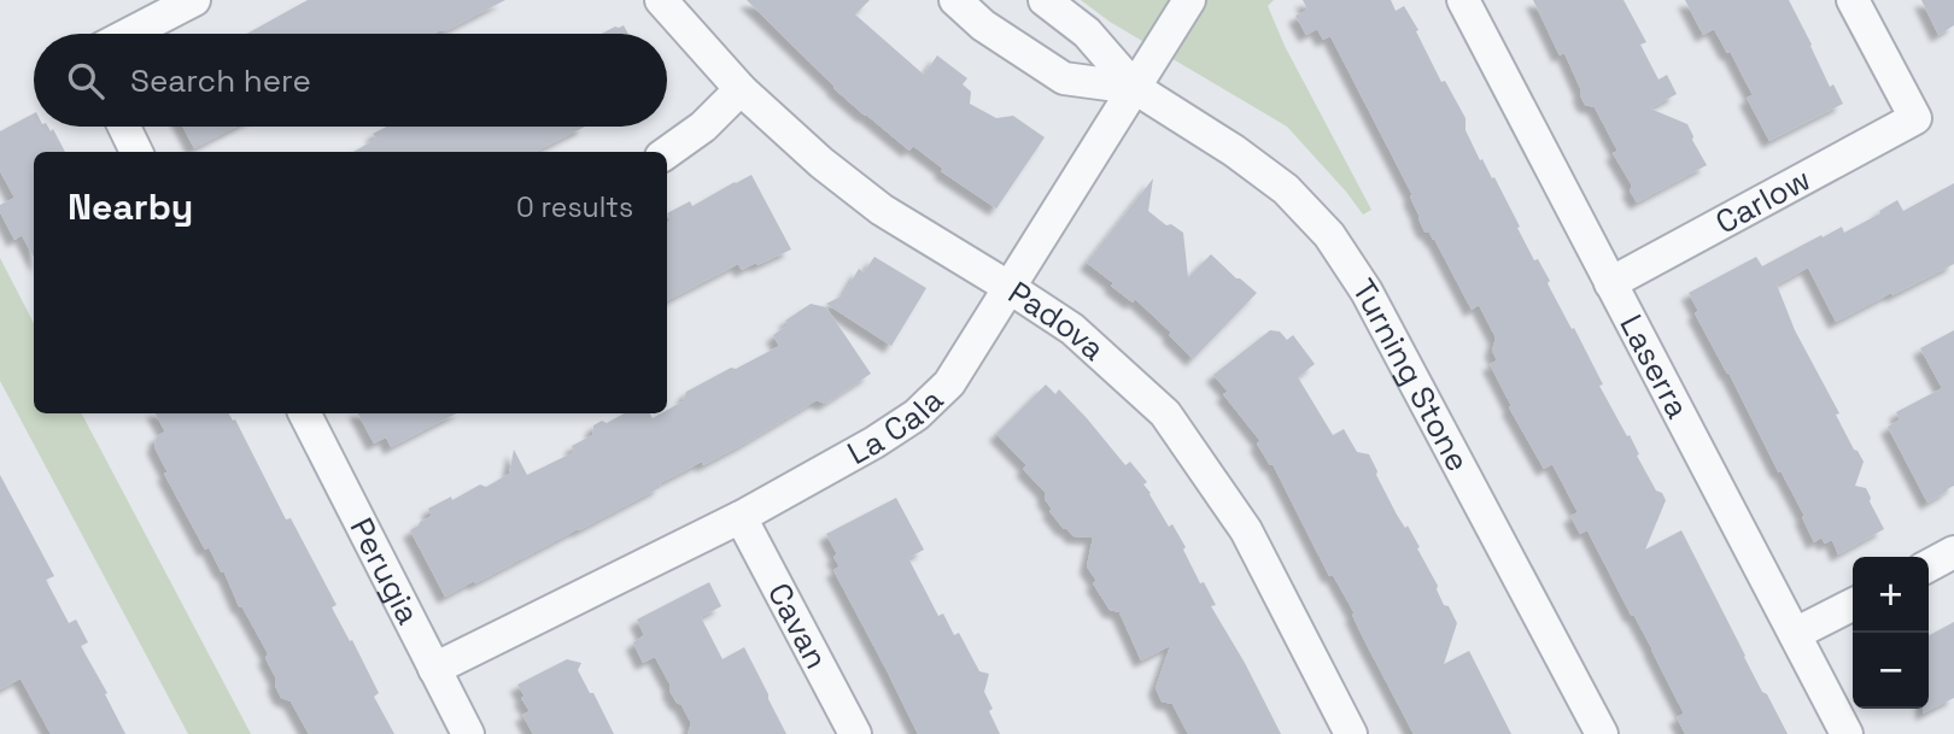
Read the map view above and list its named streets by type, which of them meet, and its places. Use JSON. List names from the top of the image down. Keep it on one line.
{"streets":{"street":["Carlow","Padova","Laserra","Turning Stone","La Cala","Perugia","Cavan"]},"crossings":[["Carlow","Laserra"],["Padova","La Cala"],["Turning Stone","La Cala"],["La Cala","Perugia"],["La Cala","Cavan"]],"page":{"search":"Search here","heading":["Nearby","0 results"],"map_buttons":["+","−"]}}
